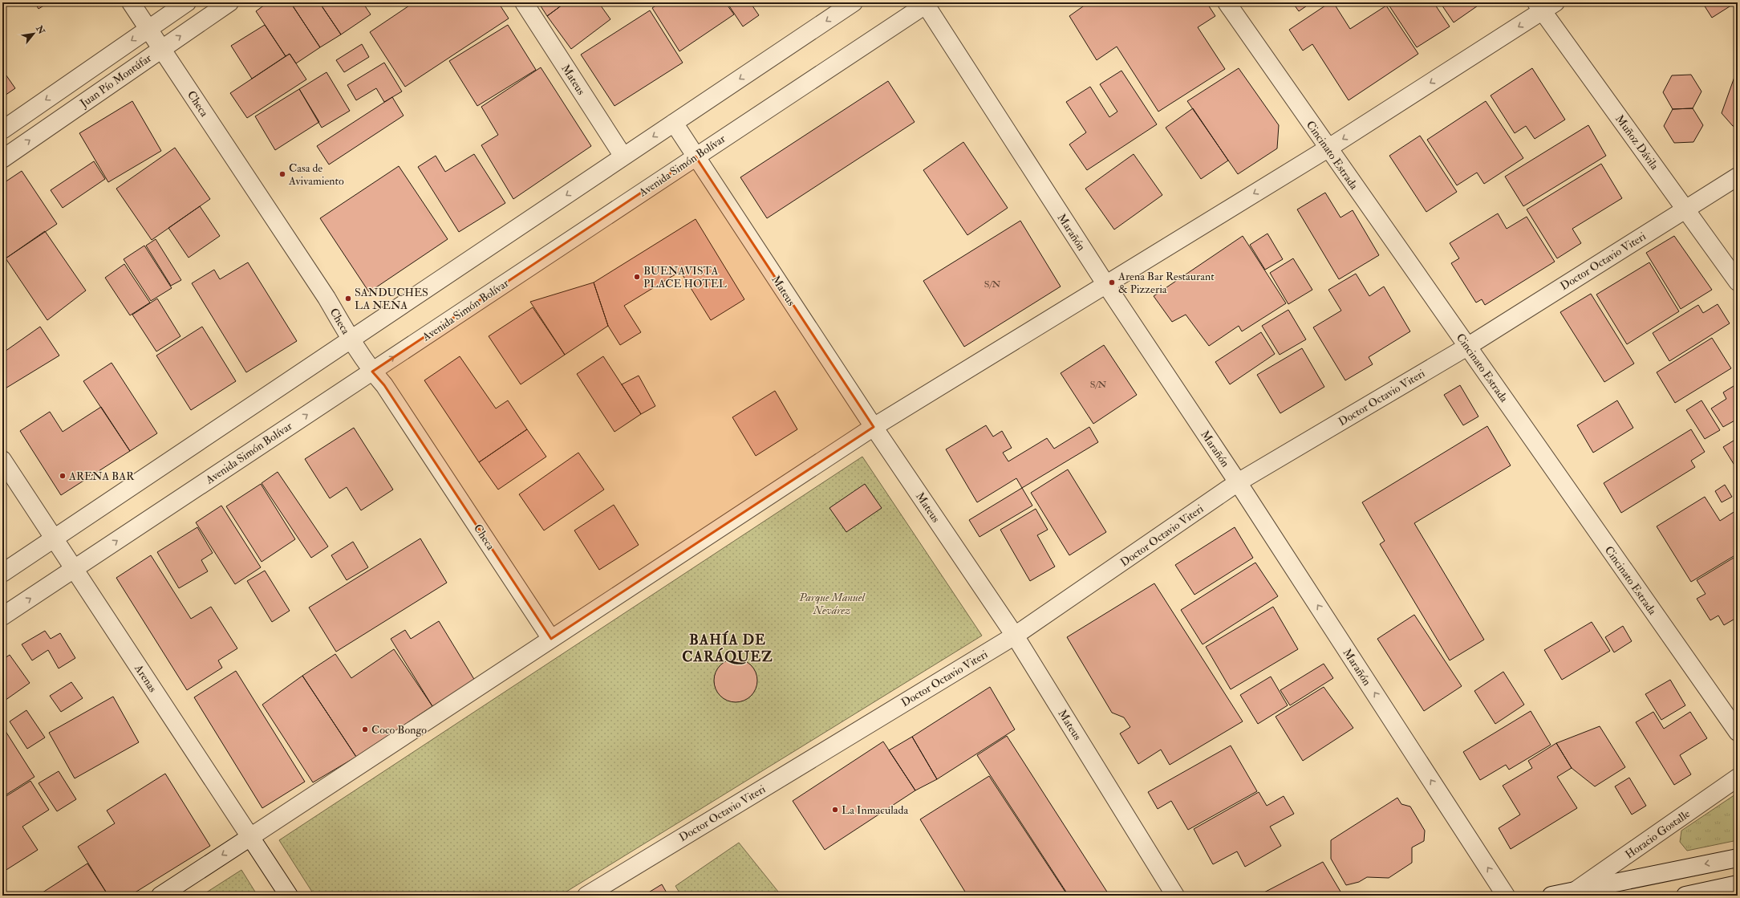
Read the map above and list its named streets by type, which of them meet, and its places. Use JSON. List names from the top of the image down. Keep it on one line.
{"streets":{"street":["Mateus","Juan Pío Montúfar","Checa","Muñoz Dávila","Cincinato Estrada","Avenida Simón Bolívar","Marañón","Doctor Octavio Viteri","Arenas","Horacio Gostalle"]},"crossings":[["Mateus","Avenida Simón Bolívar"],["Mateus","Doctor Octavio Viteri"],["Juan Pío Montúfar","Checa"],["Checa","Avenida Simón Bolívar"],["Muñoz Dávila","Doctor Octavio Viteri"],["Cincinato Estrada","Doctor Octavio Viteri"],["Avenida Simón Bolívar","Marañón"],["Avenida Simón Bolívar","Arenas"],["Marañón","Doctor Octavio Viteri"]],"one_way":["Marañón"],"districts":["BAHÍA DE CARÁQUEZ"],"parks":["Parque Manuel Nevárez"],"places":["Casa de Avivamiento","BUENAVISTA PLACE HOTEL","Arena Bar Restaurant & Pizzeria","SANDUCHES LA NENA","ARENA BAR","Coco Bongo","La Inmaculada"],"house_numbers":["S/N","S/N"],"north":"top right"}
